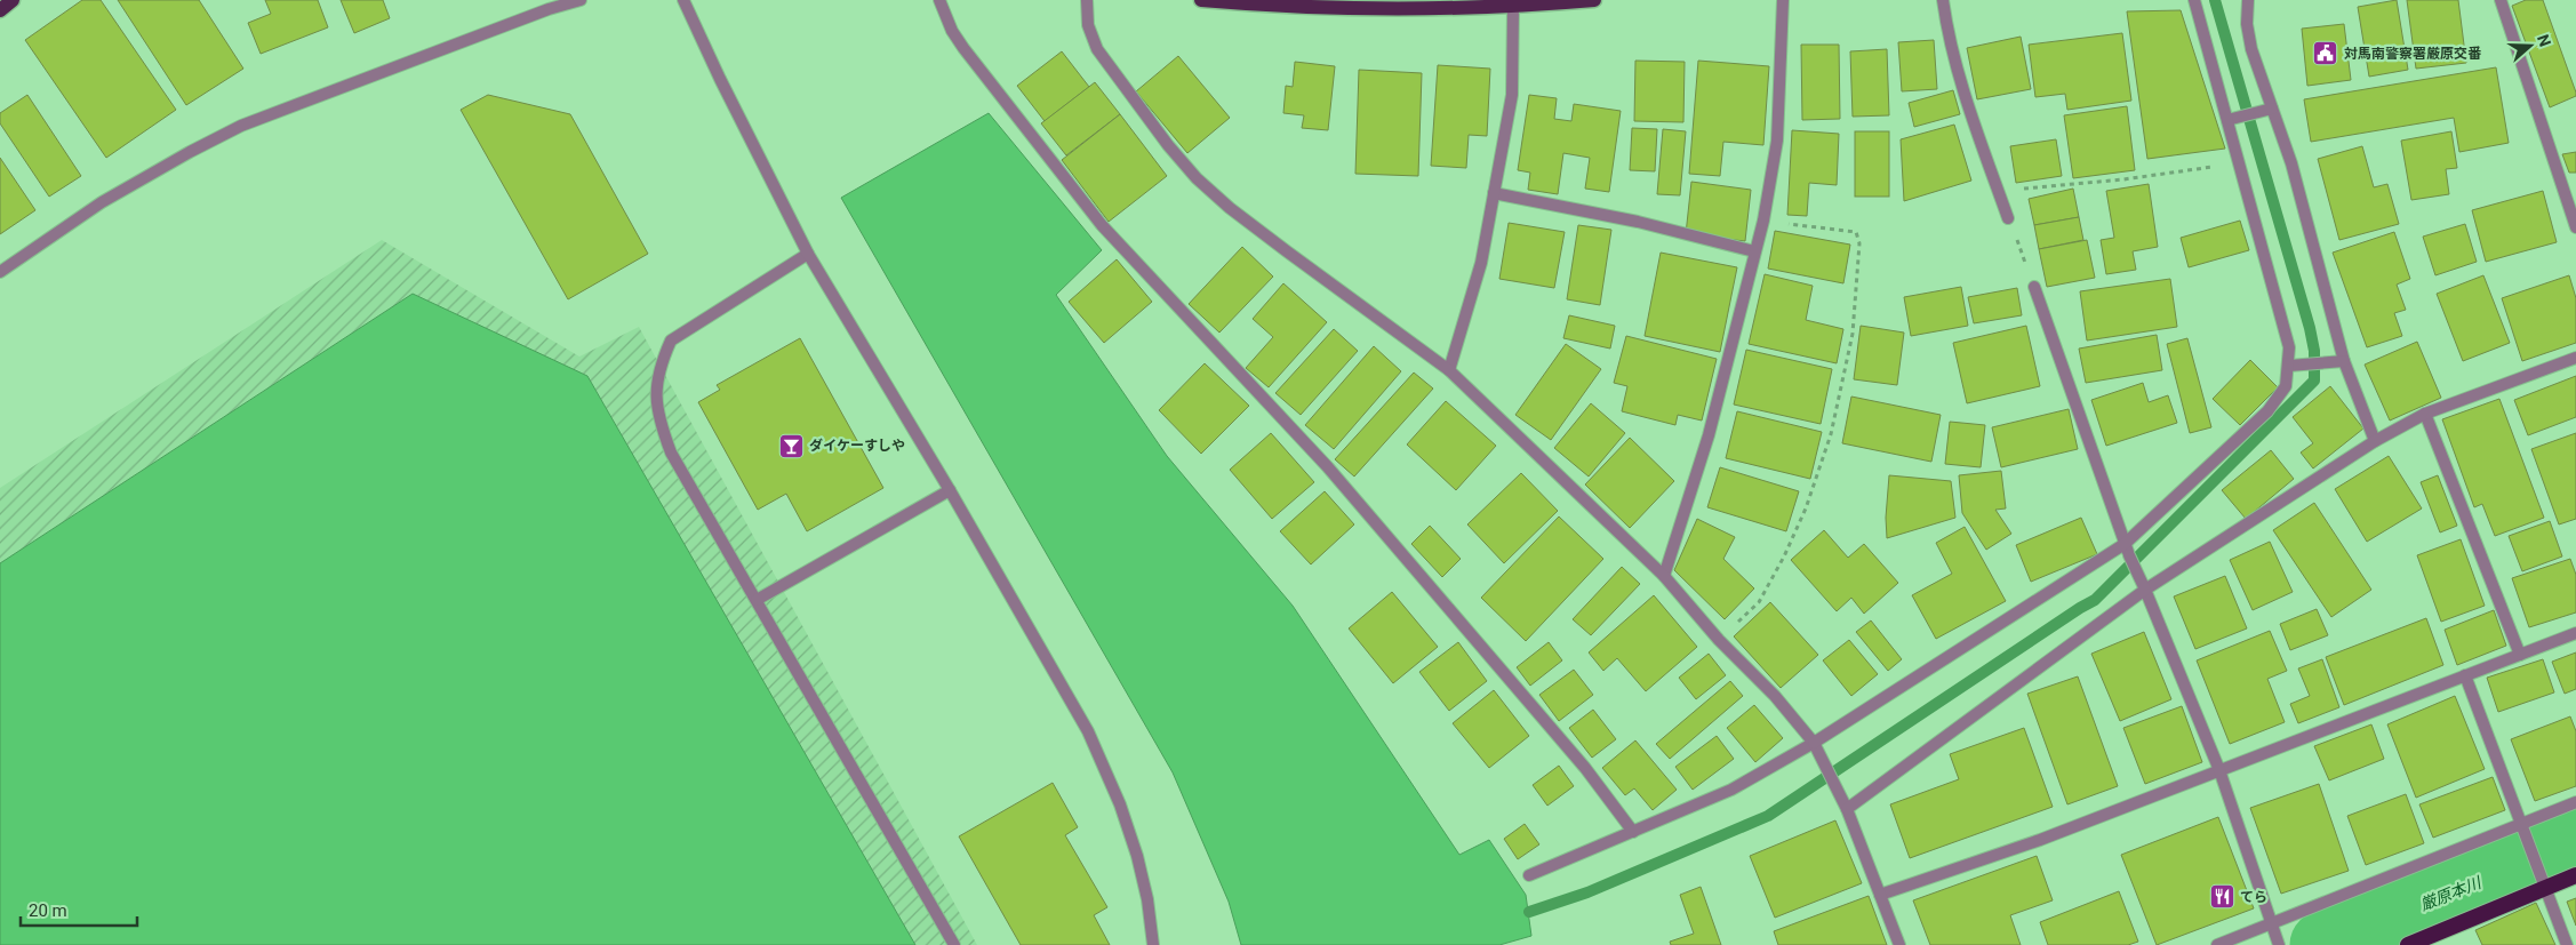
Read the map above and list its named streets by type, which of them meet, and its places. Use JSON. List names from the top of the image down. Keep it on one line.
{"water":["厳原本川"],"places":{"public building":["対馬南警察署厳原交番"],"bar":["ダイケーすしや"],"restaurant":["てら"]},"scale_bar":"20 m","north":"right"}
